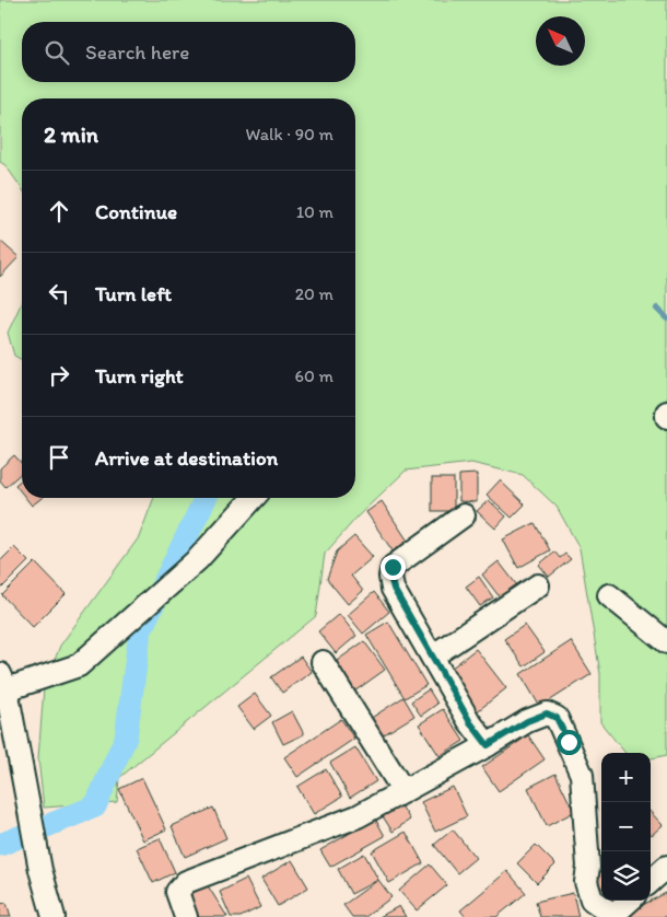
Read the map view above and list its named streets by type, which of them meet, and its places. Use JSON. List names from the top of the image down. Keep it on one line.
{"north":"top left","page":{"search":"Search here","heading":["2 min","Walk · 90 m"],"list":[["Continue","10 m"],["Turn left","20 m"],["Turn right","60 m"],"Arrive at destination"],"map_buttons":["+","−"]}}
